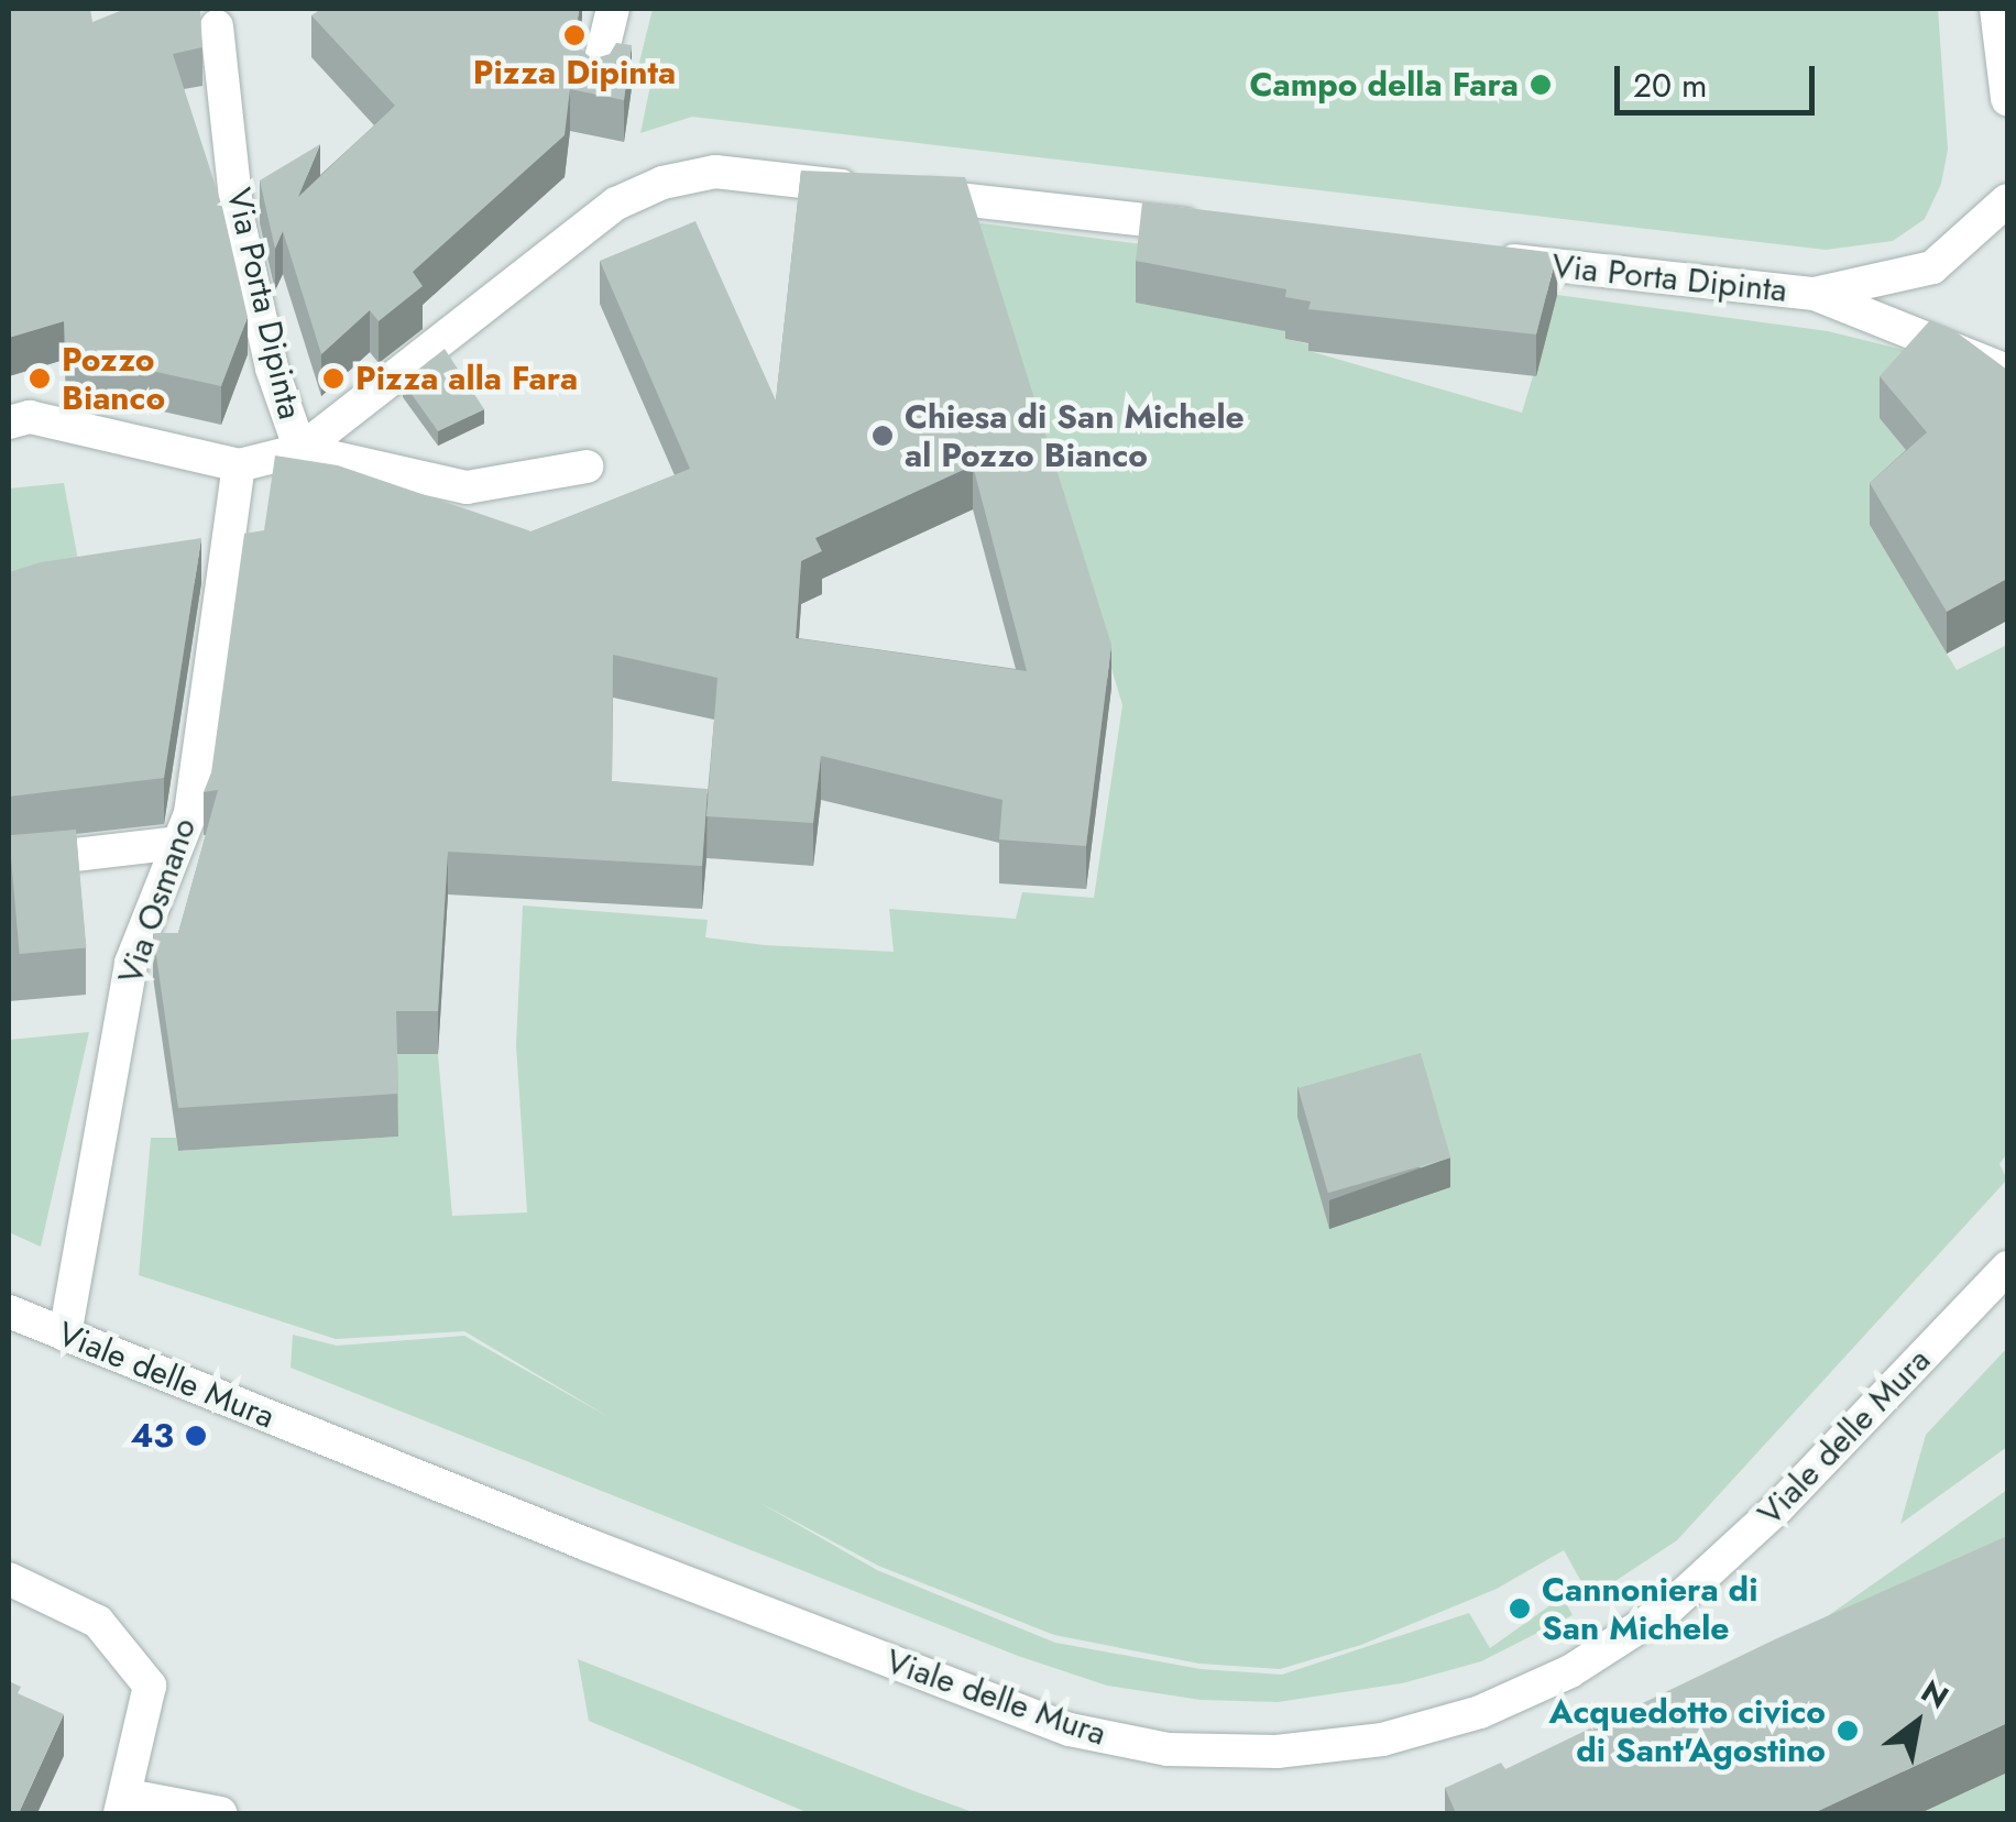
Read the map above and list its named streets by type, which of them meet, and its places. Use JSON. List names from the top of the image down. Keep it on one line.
{"streets":{"street":["Via Porta Dipinta","Via Osmano","Viale delle Mura"]},"crossings":[["Via Porta Dipinta","Via Osmano"],["Via Osmano","Viale delle Mura"]],"places":["Pizza Dipinta","Campo della Fara","Pozzo Bianco","Pizza alla Fara","Chiesa di San Michele al Pozzo Bianco","43","Cannoniera di San Michele","Acquedotto civico di Sant'Agostino"],"scale_bar":"20 m","north":"top right"}
